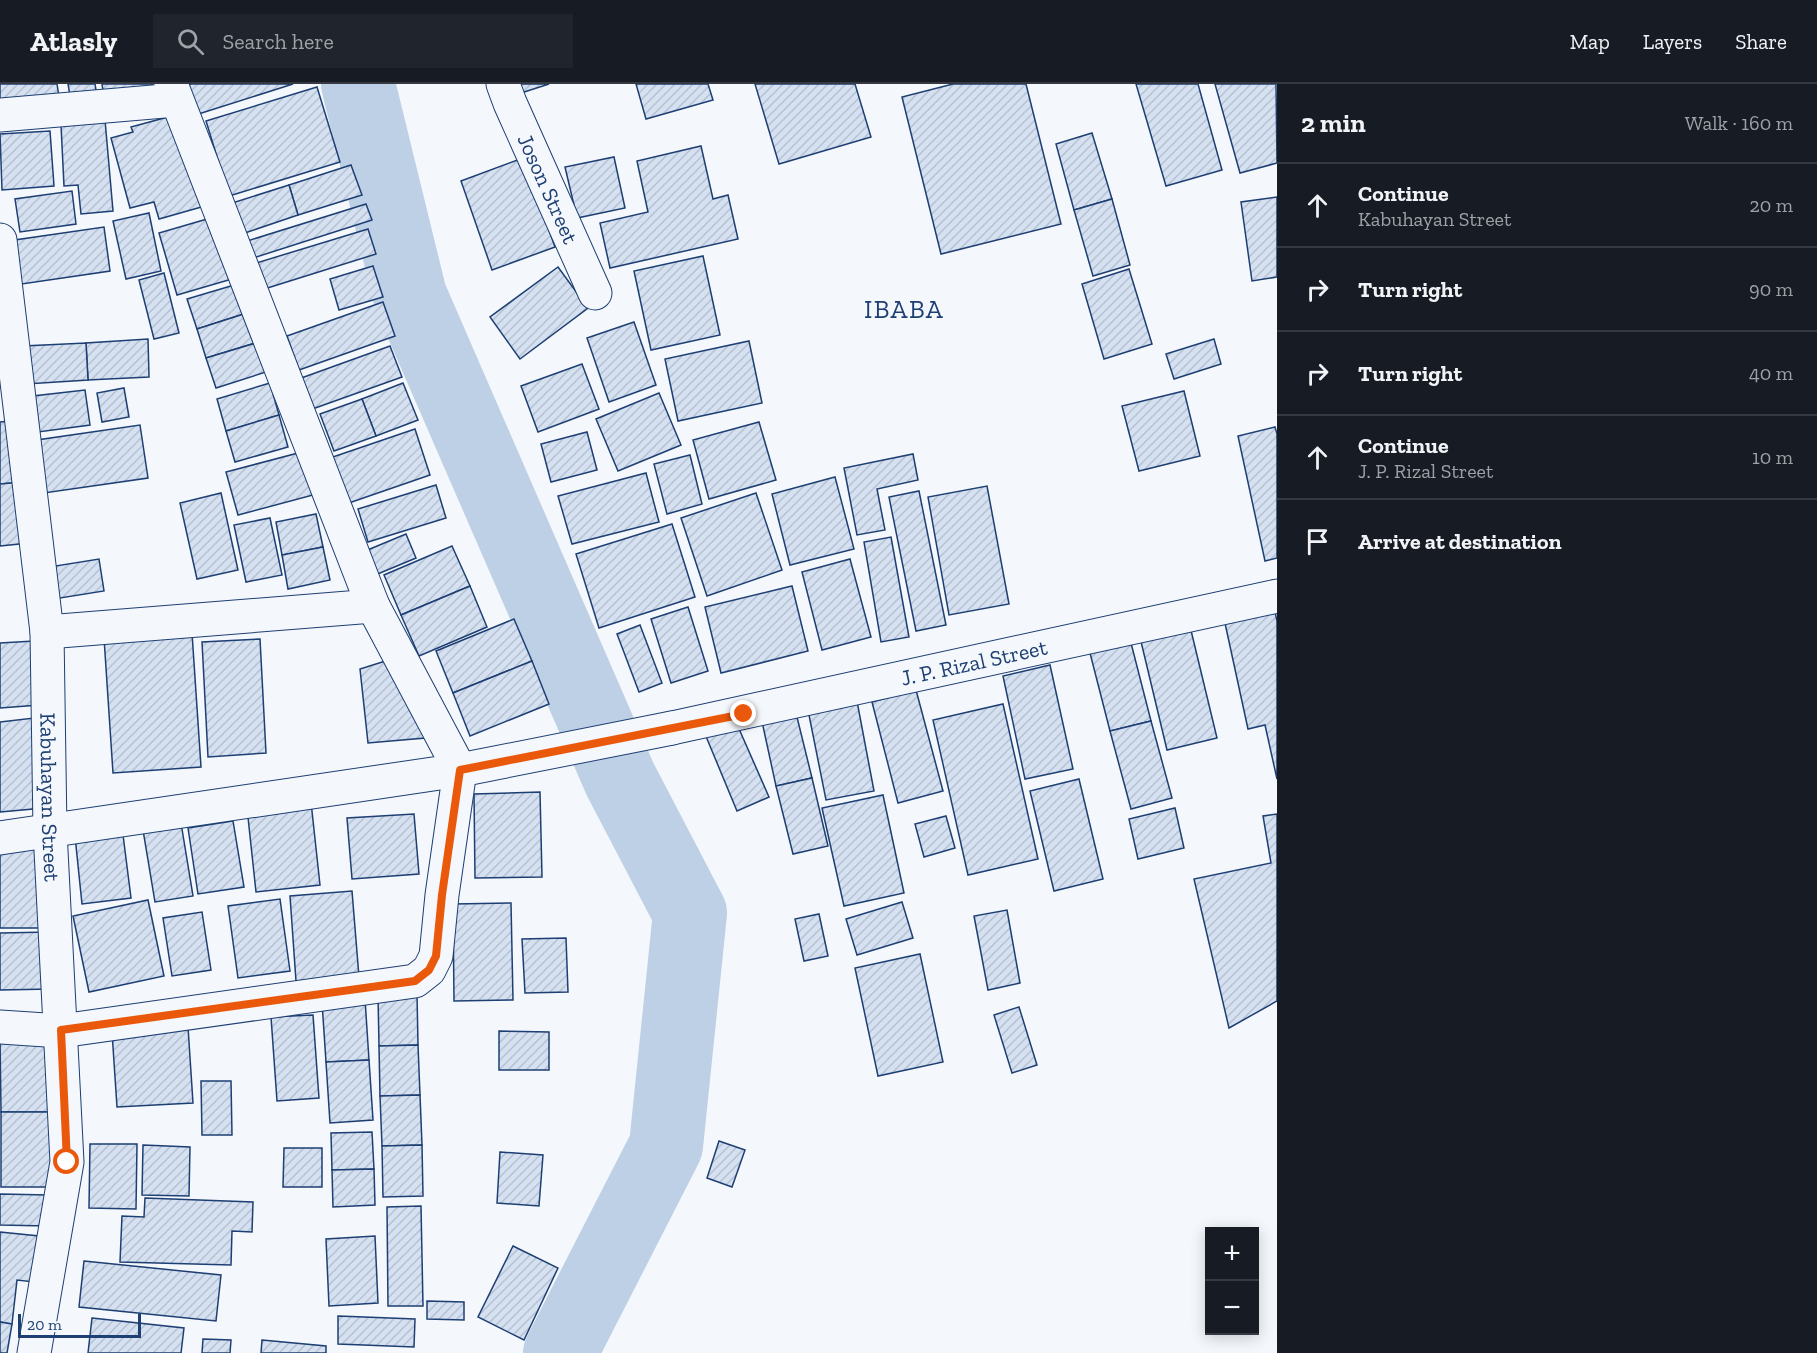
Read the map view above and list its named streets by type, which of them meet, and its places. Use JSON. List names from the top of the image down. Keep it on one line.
{"streets":{"street":["Joson Street","J. P. Rizal Street","Kabuhayan Street"]},"crossings":[["J. P. Rizal Street","Kabuhayan Street"]],"districts":["IBABA"],"scale_bar":"20 m","page":{"header":"Atlasly","search":"Search here","nav":["Map","Layers","Share"],"heading":["2 min","Walk · 160 m"],"list":[["Continue","Kabuhayan Street","20 m"],["Turn right","90 m"],["Turn right","40 m"],["Continue","J. P. Rizal Street","10 m"],"Arrive at destination"],"map_buttons":["+","−"],"scale":"20 m"}}
